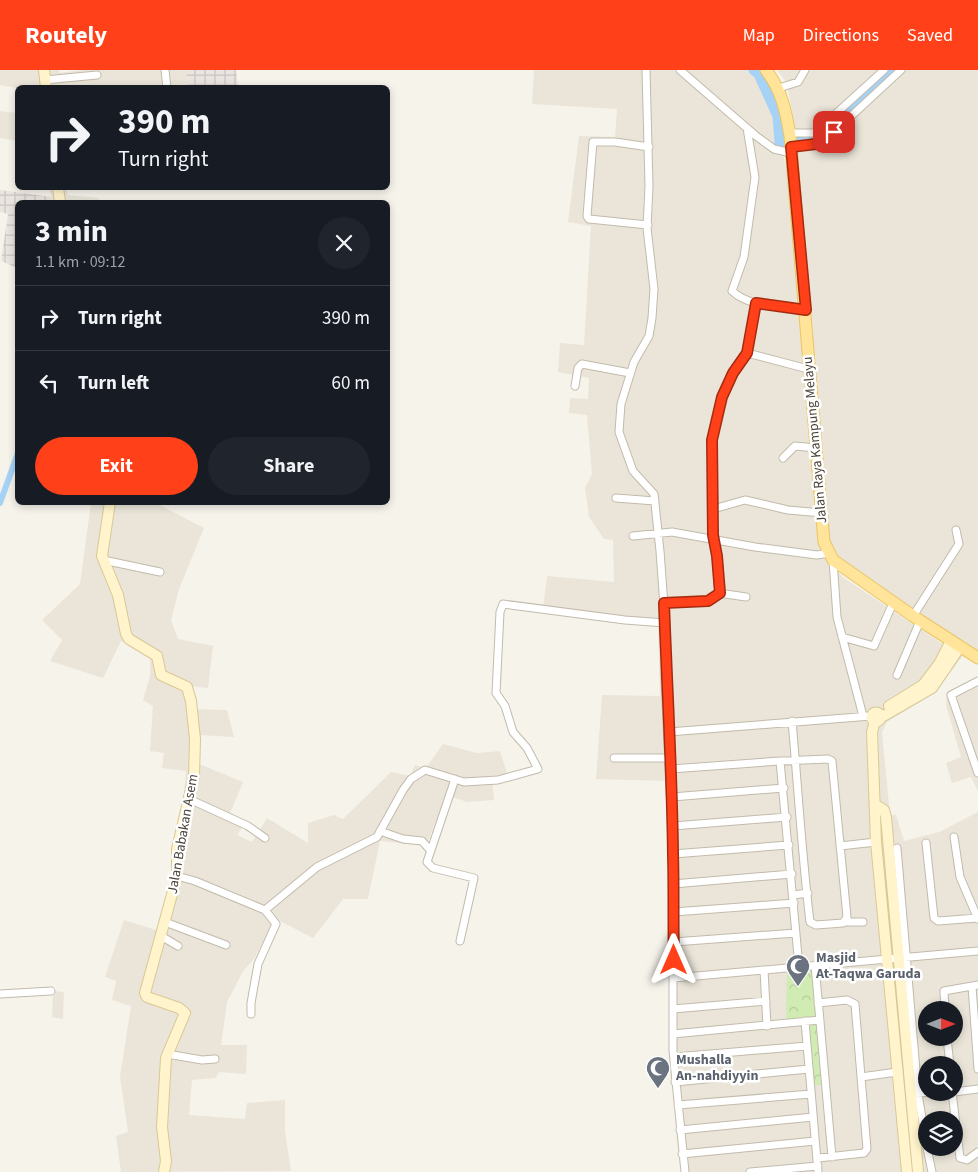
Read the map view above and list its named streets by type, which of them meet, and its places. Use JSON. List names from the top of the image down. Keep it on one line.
{"streets":{"main road":["Jalan Raya Kampung Melayu"],"street":["Jalan Babakan Asem"]},"places":{"mosque":["Masjid At-Taqwa Garuda","Mushalla An-nahdiyyin"]},"north":"right","page":{"header":"Routely","nav":["Map","Directions","Saved"],"turn":["390 m","Turn right"],"heading":["3 min","1.1 km · 09:12"],"list":[{"name":"Turn right","value":"390 m"},{"name":"Turn left","value":"60 m"}],"buttons":["Exit","Share"]}}
